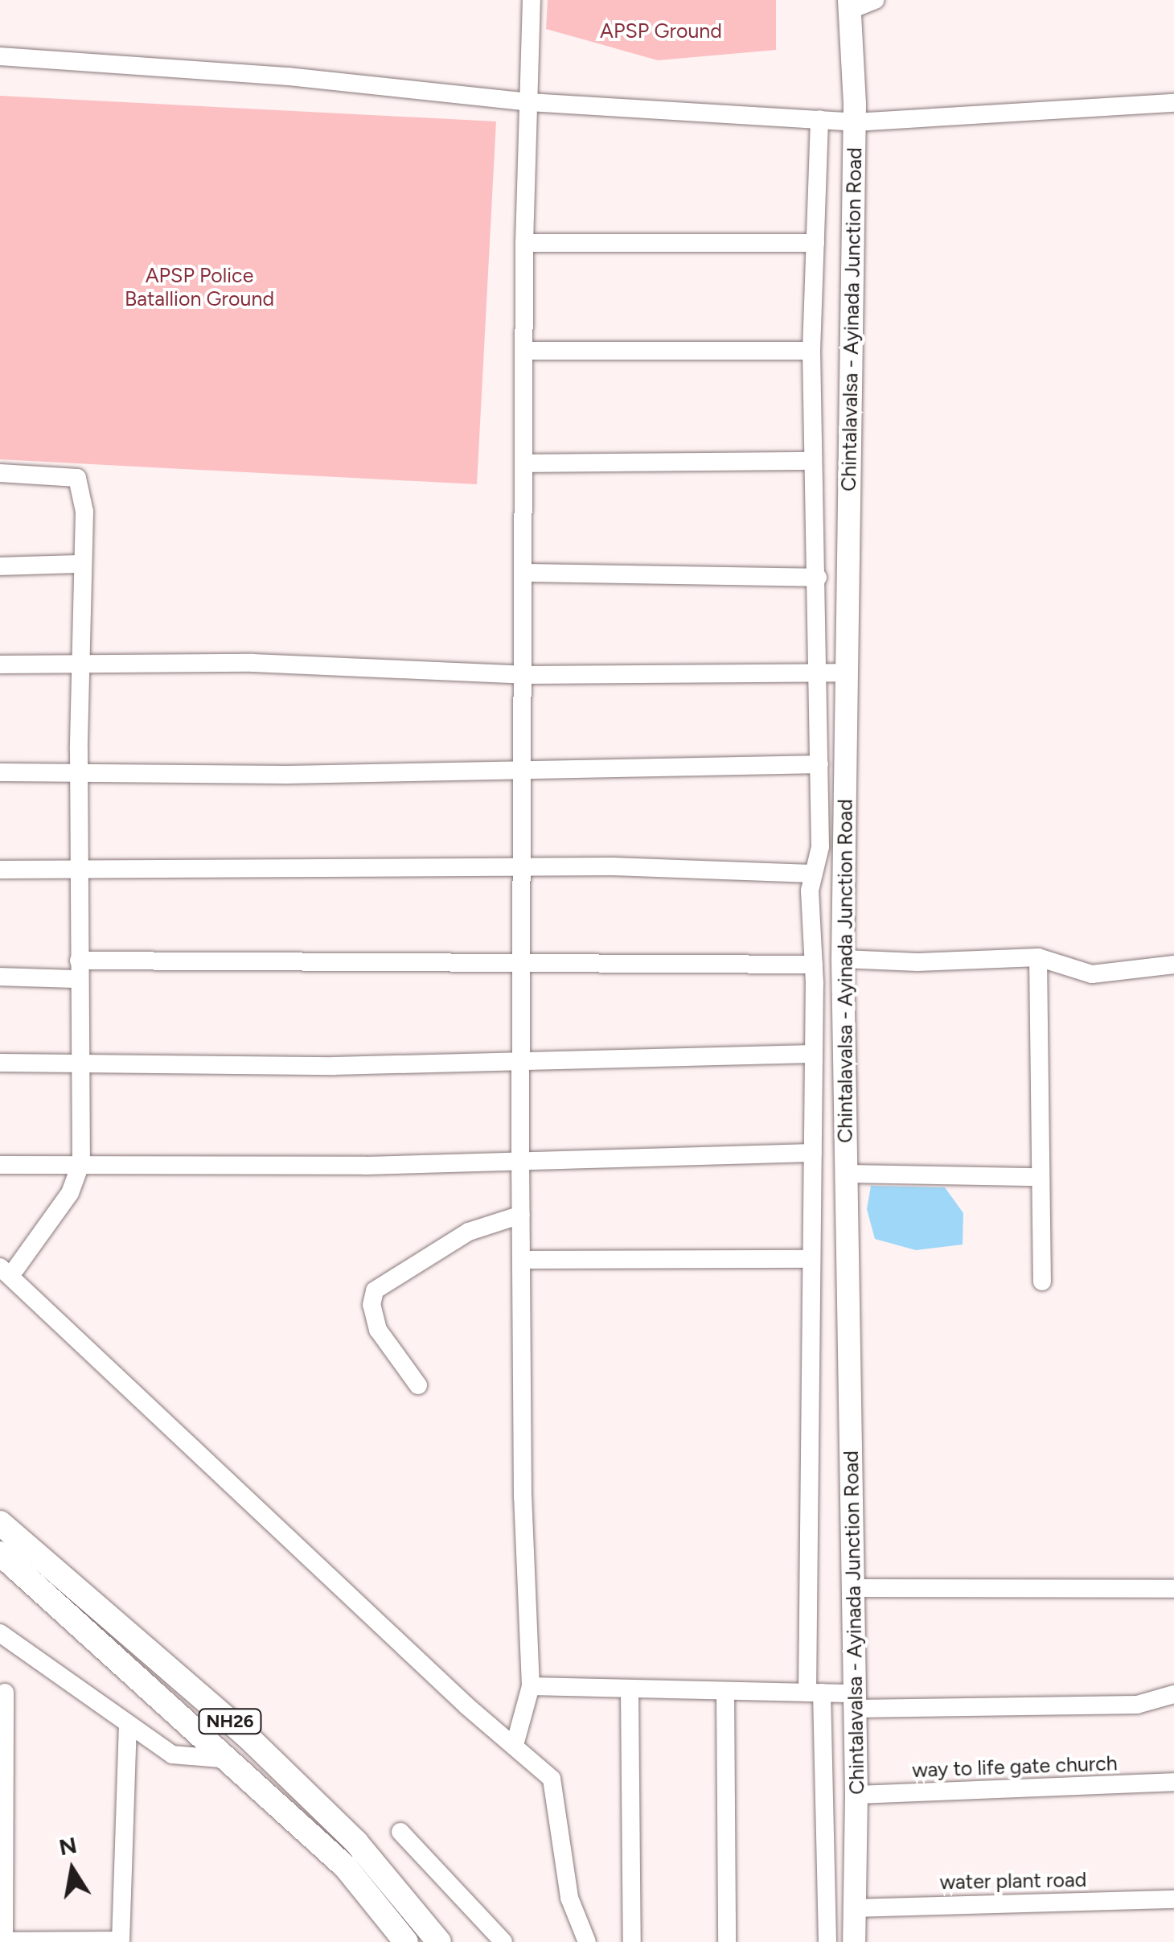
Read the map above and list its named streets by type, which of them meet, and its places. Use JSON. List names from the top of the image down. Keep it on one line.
{"streets":{"highway":["NH26"],"main road":["Chintalavalsa - Ayinada Junction Road"],"street":["way to life gate church","water plant road"]},"crossings":[["Chintalavalsa - Ayinada Junction Road","way to life gate church"],["Chintalavalsa - Ayinada Junction Road","water plant road"]],"parks":["APSP Ground","APSP Police Batallion Ground"],"north":"top"}
